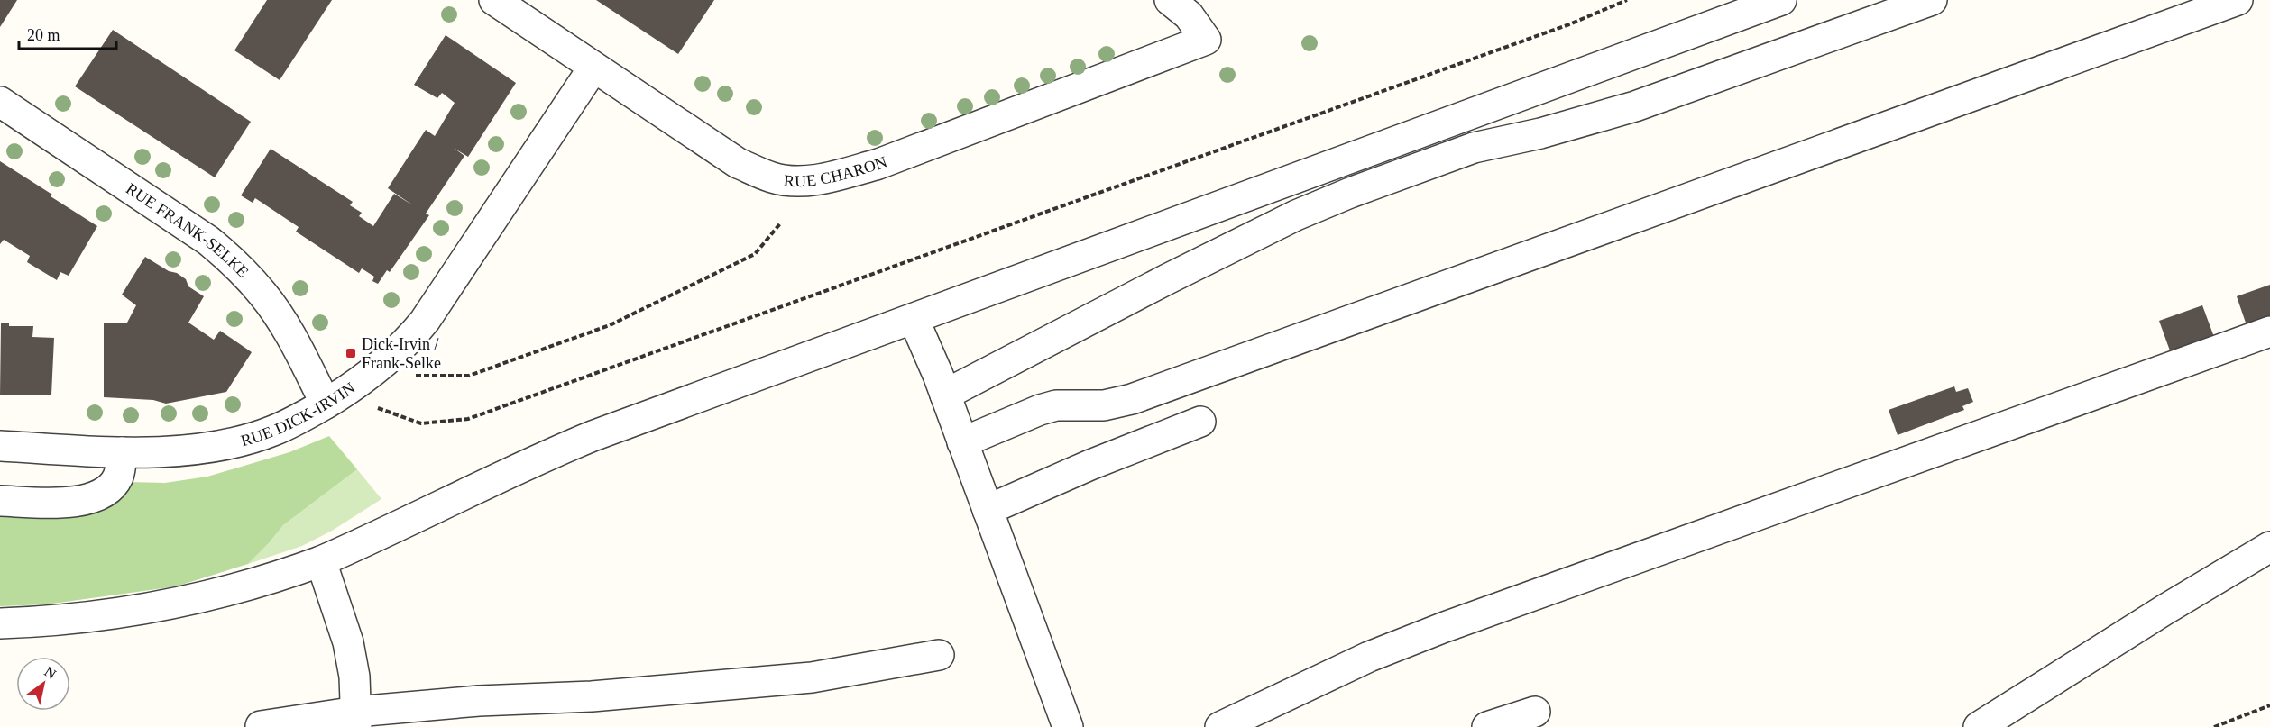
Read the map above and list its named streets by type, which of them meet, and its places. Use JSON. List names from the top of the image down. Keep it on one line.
{"streets":{"street":["RUE CHARON","RUE FRANK-SELKE","RUE DICK-IRVIN"]},"crossings":[["RUE CHARON","RUE DICK-IRVIN"],["RUE FRANK-SELKE","RUE DICK-IRVIN"]],"places":{"transit":["Dick-Irvin / Frank-Selke"]},"scale_bar":"20 m","north":"top right"}
